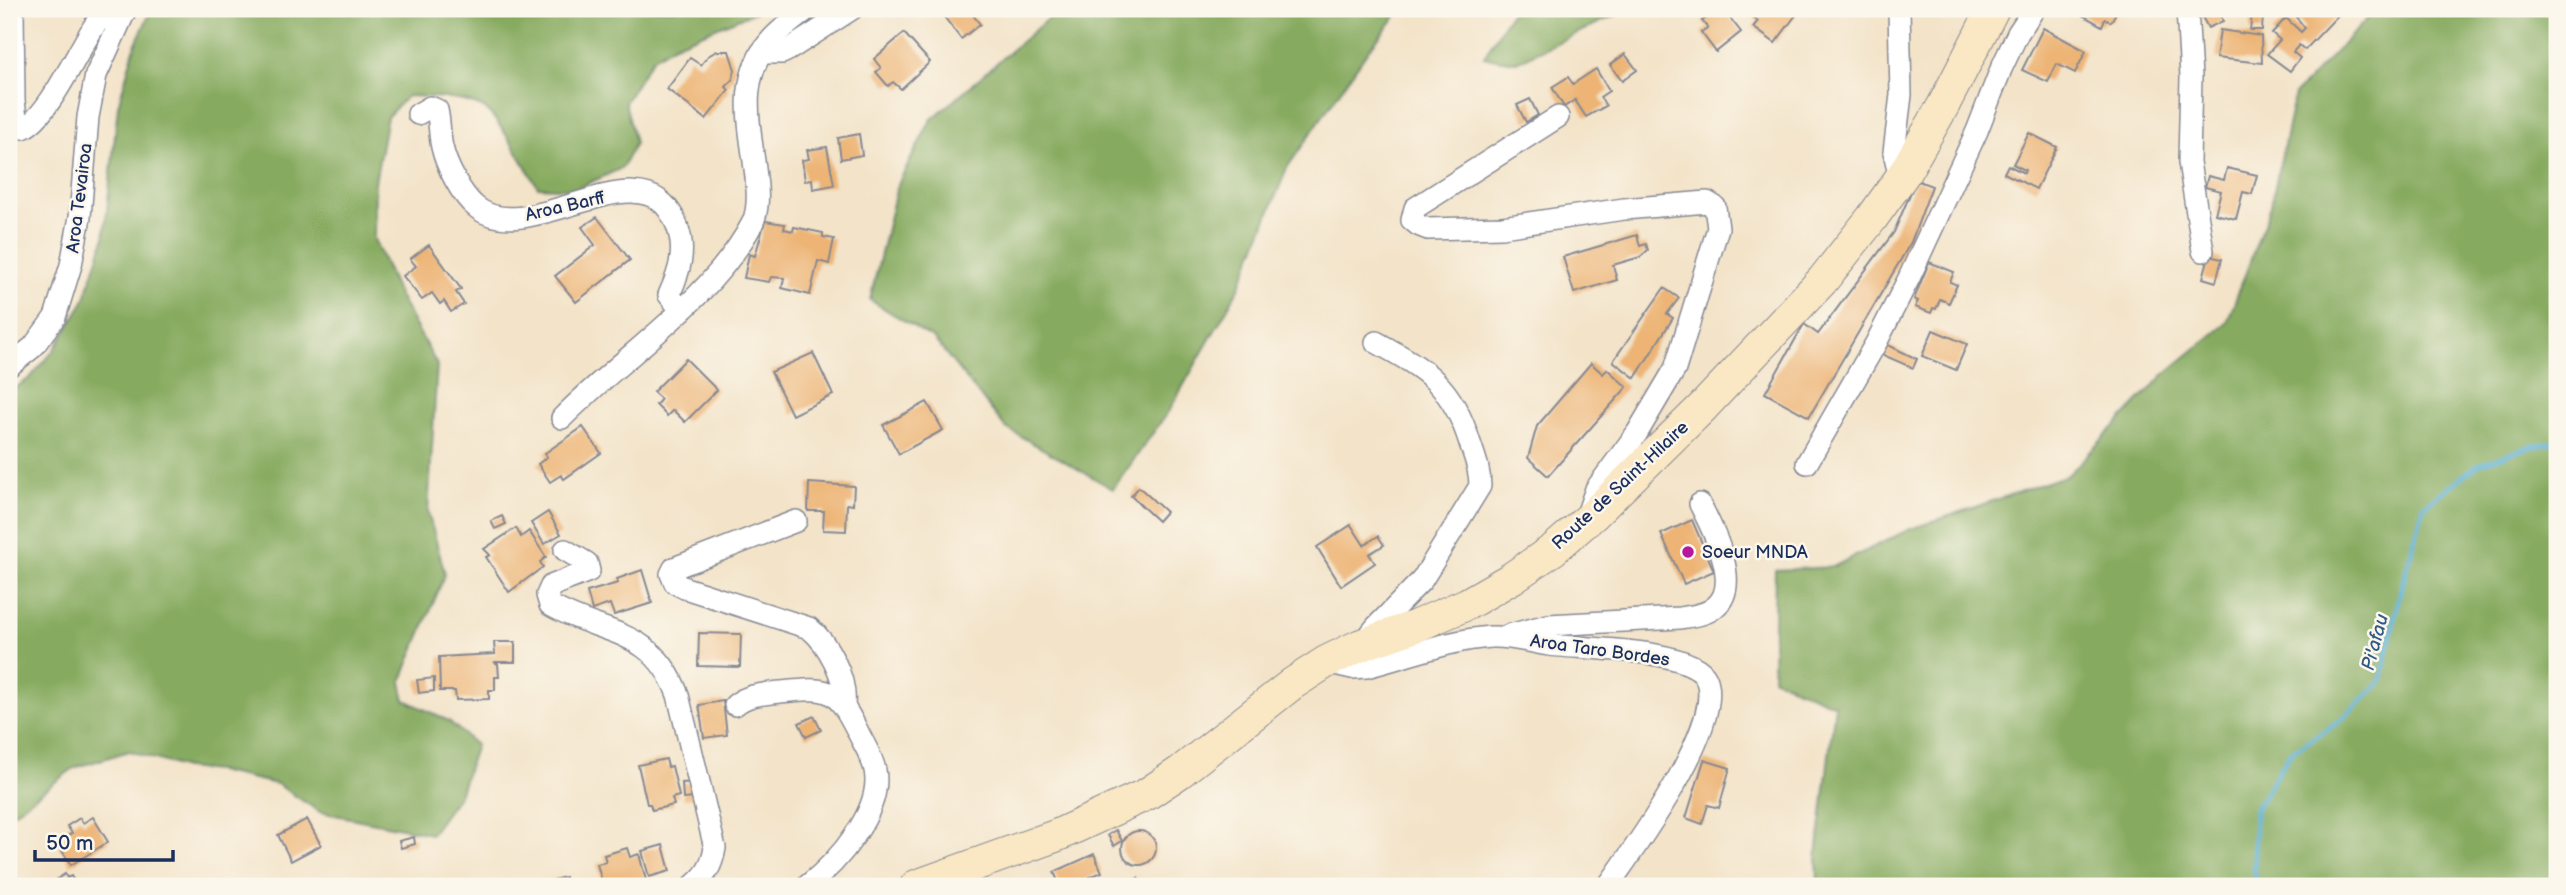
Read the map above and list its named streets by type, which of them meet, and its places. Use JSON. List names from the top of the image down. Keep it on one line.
{"streets":{"main road":["Route de Saint-Hilaire"],"street":["Aroa Tevairoa","Aroa Barff","Aroa Taro Bordes"]},"crossings":[["Route de Saint-Hilaire","Aroa Taro Bordes"]],"water":["Pi'afau"],"places":["Soeur MNDA"],"scale_bar":"50 m"}
